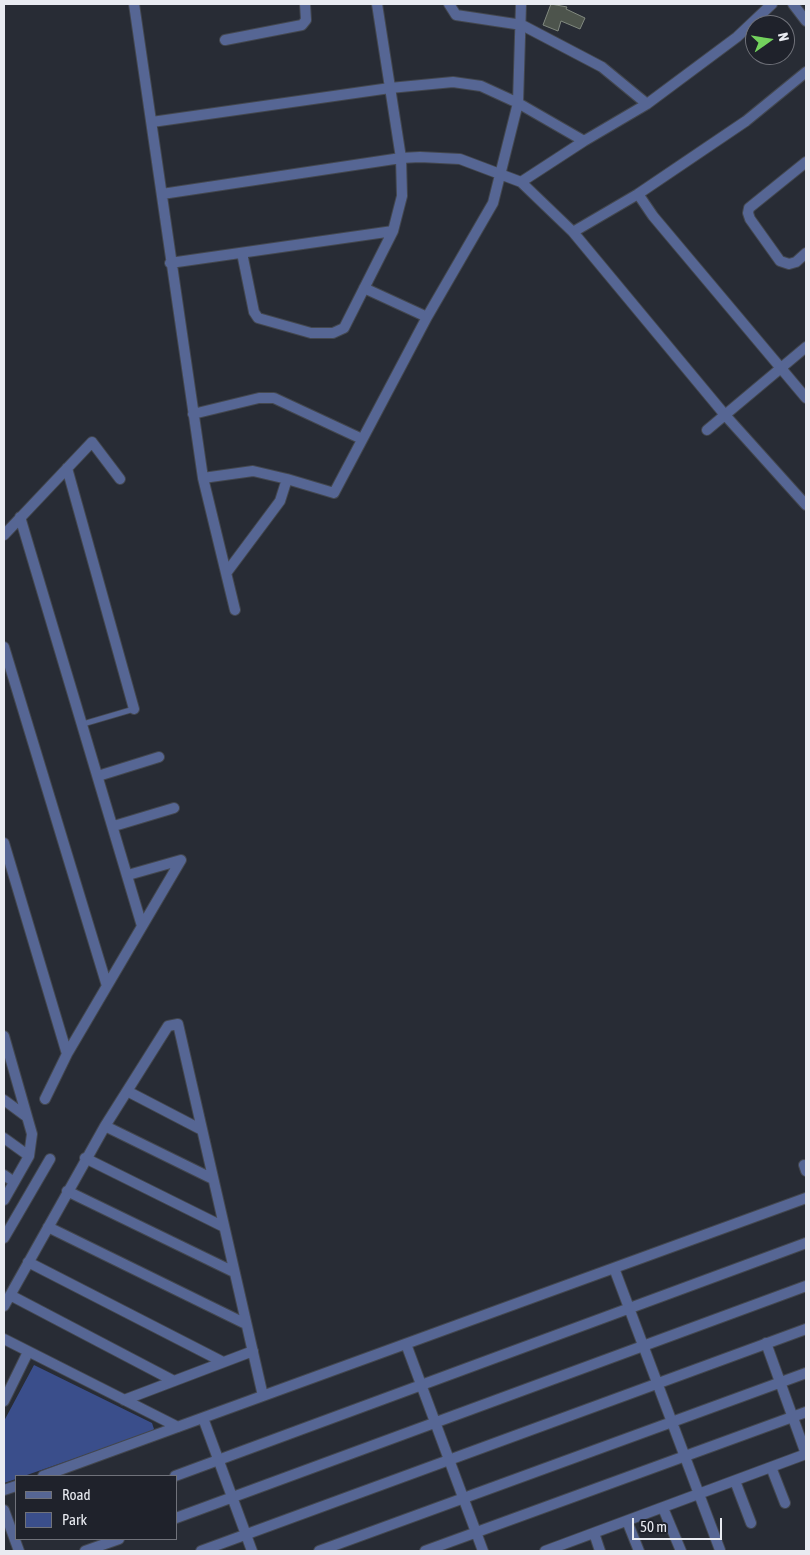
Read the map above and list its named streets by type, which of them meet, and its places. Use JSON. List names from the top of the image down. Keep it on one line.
{"legend":["Road","Park"],"scale_bar":"50 m","north":"right"}
